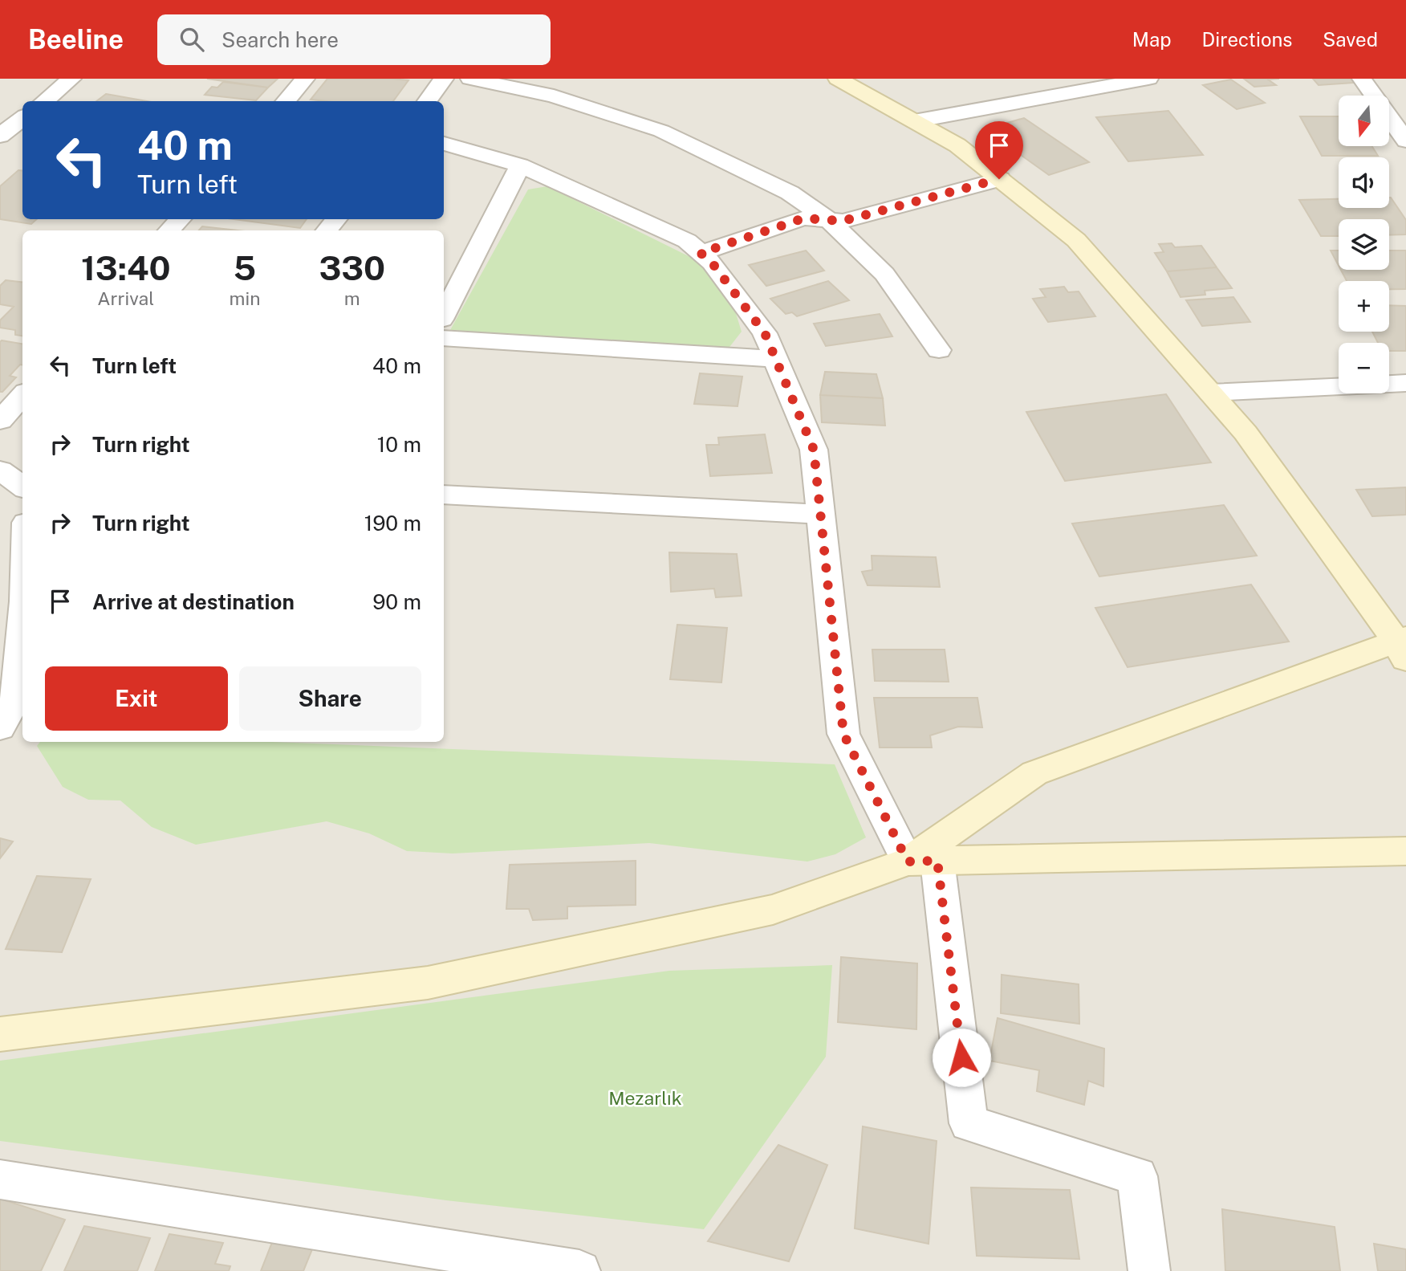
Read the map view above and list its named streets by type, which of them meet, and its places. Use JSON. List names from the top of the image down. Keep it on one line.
{"parks":["Mezarlık"],"north":"bottom","page":{"header":"Beeline","search":"Search here","nav":["Map","Directions","Saved"],"map_buttons":["+","−"],"turn":["40 m","Turn left"],"eta":["13:40","Arrival","5","min","330","m"],"list":[{"name":"Turn left","value":"40 m"},{"name":"Turn right","value":"10 m"},{"name":"Turn right","value":"190 m"},{"name":"Arrive at destination","value":"90 m"}],"buttons":["Exit","Share"]}}
